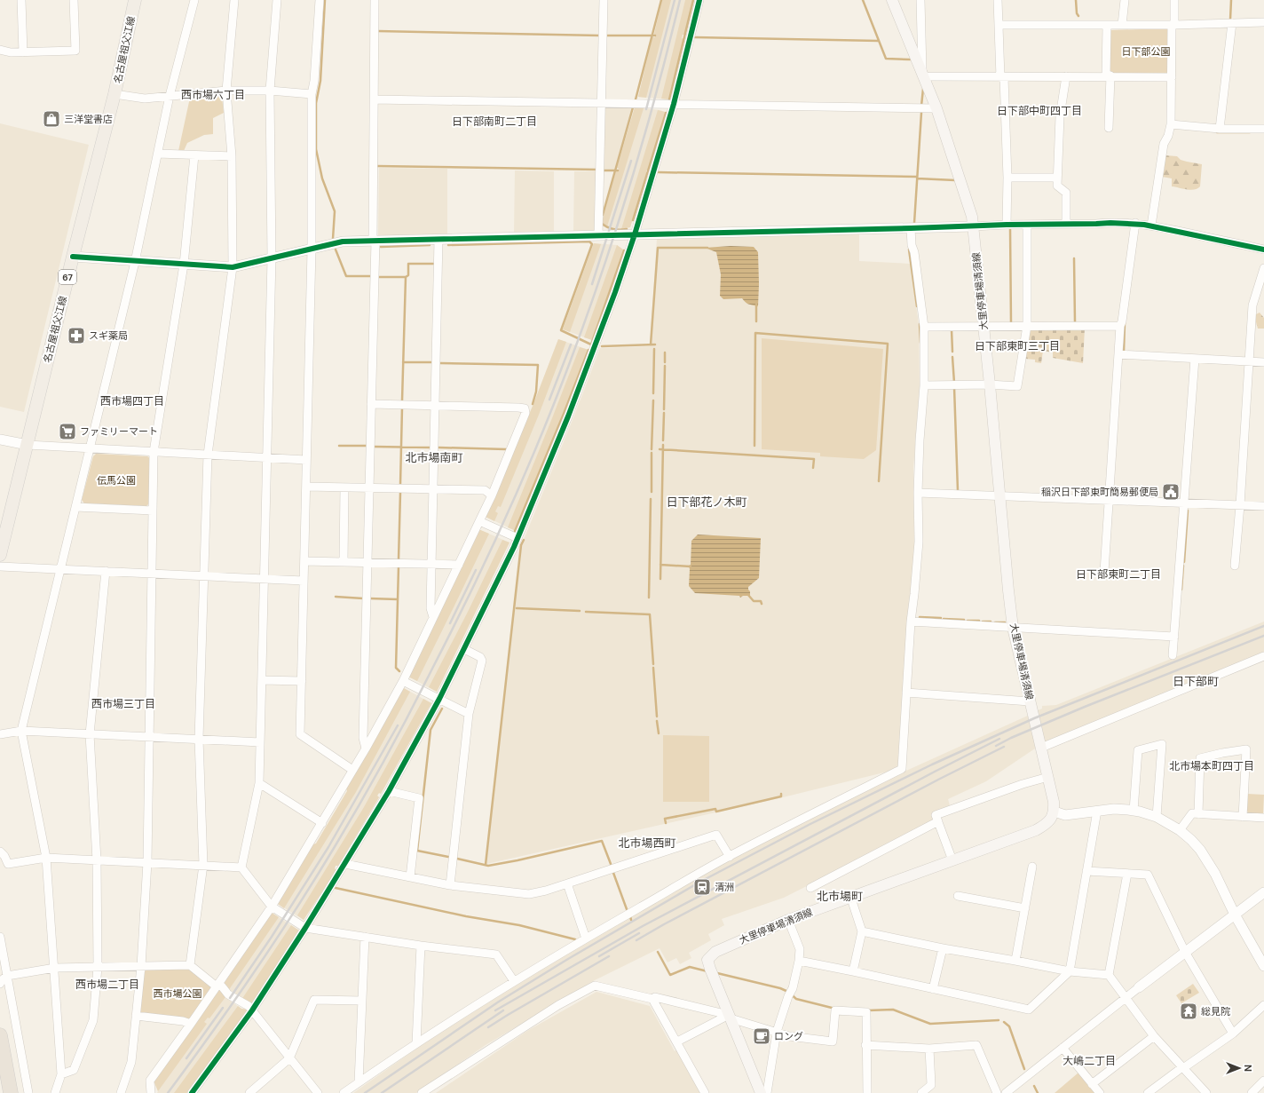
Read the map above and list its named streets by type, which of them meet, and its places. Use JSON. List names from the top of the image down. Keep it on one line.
{"streets":{"main road":["名古屋祖父江線","67","大里停車場清須線"]},"districts":["西市場六丁目","日下部中町四丁目","日下部南町二丁目","日下部東町三丁目","西市場四丁目","北市場南町","日下部花ノ木町","日下部東町二丁目","日下部町","西市場三丁目","北市場本町四丁目","北市場西町","北市場町","西市場二丁目","大嶋二丁目"],"parks":["日下部公園","伝馬公園","西市場公園"],"places":{"shop":["三洋堂書店"],"pharmacy":["スギ薬局"],"supermarket":["ファミリーマート"],"public building":["稲沢日下部東町簡易郵便局"],"station":["清洲"],"temple":["総見院"],"cafe":["ロング"]},"north":"right"}
